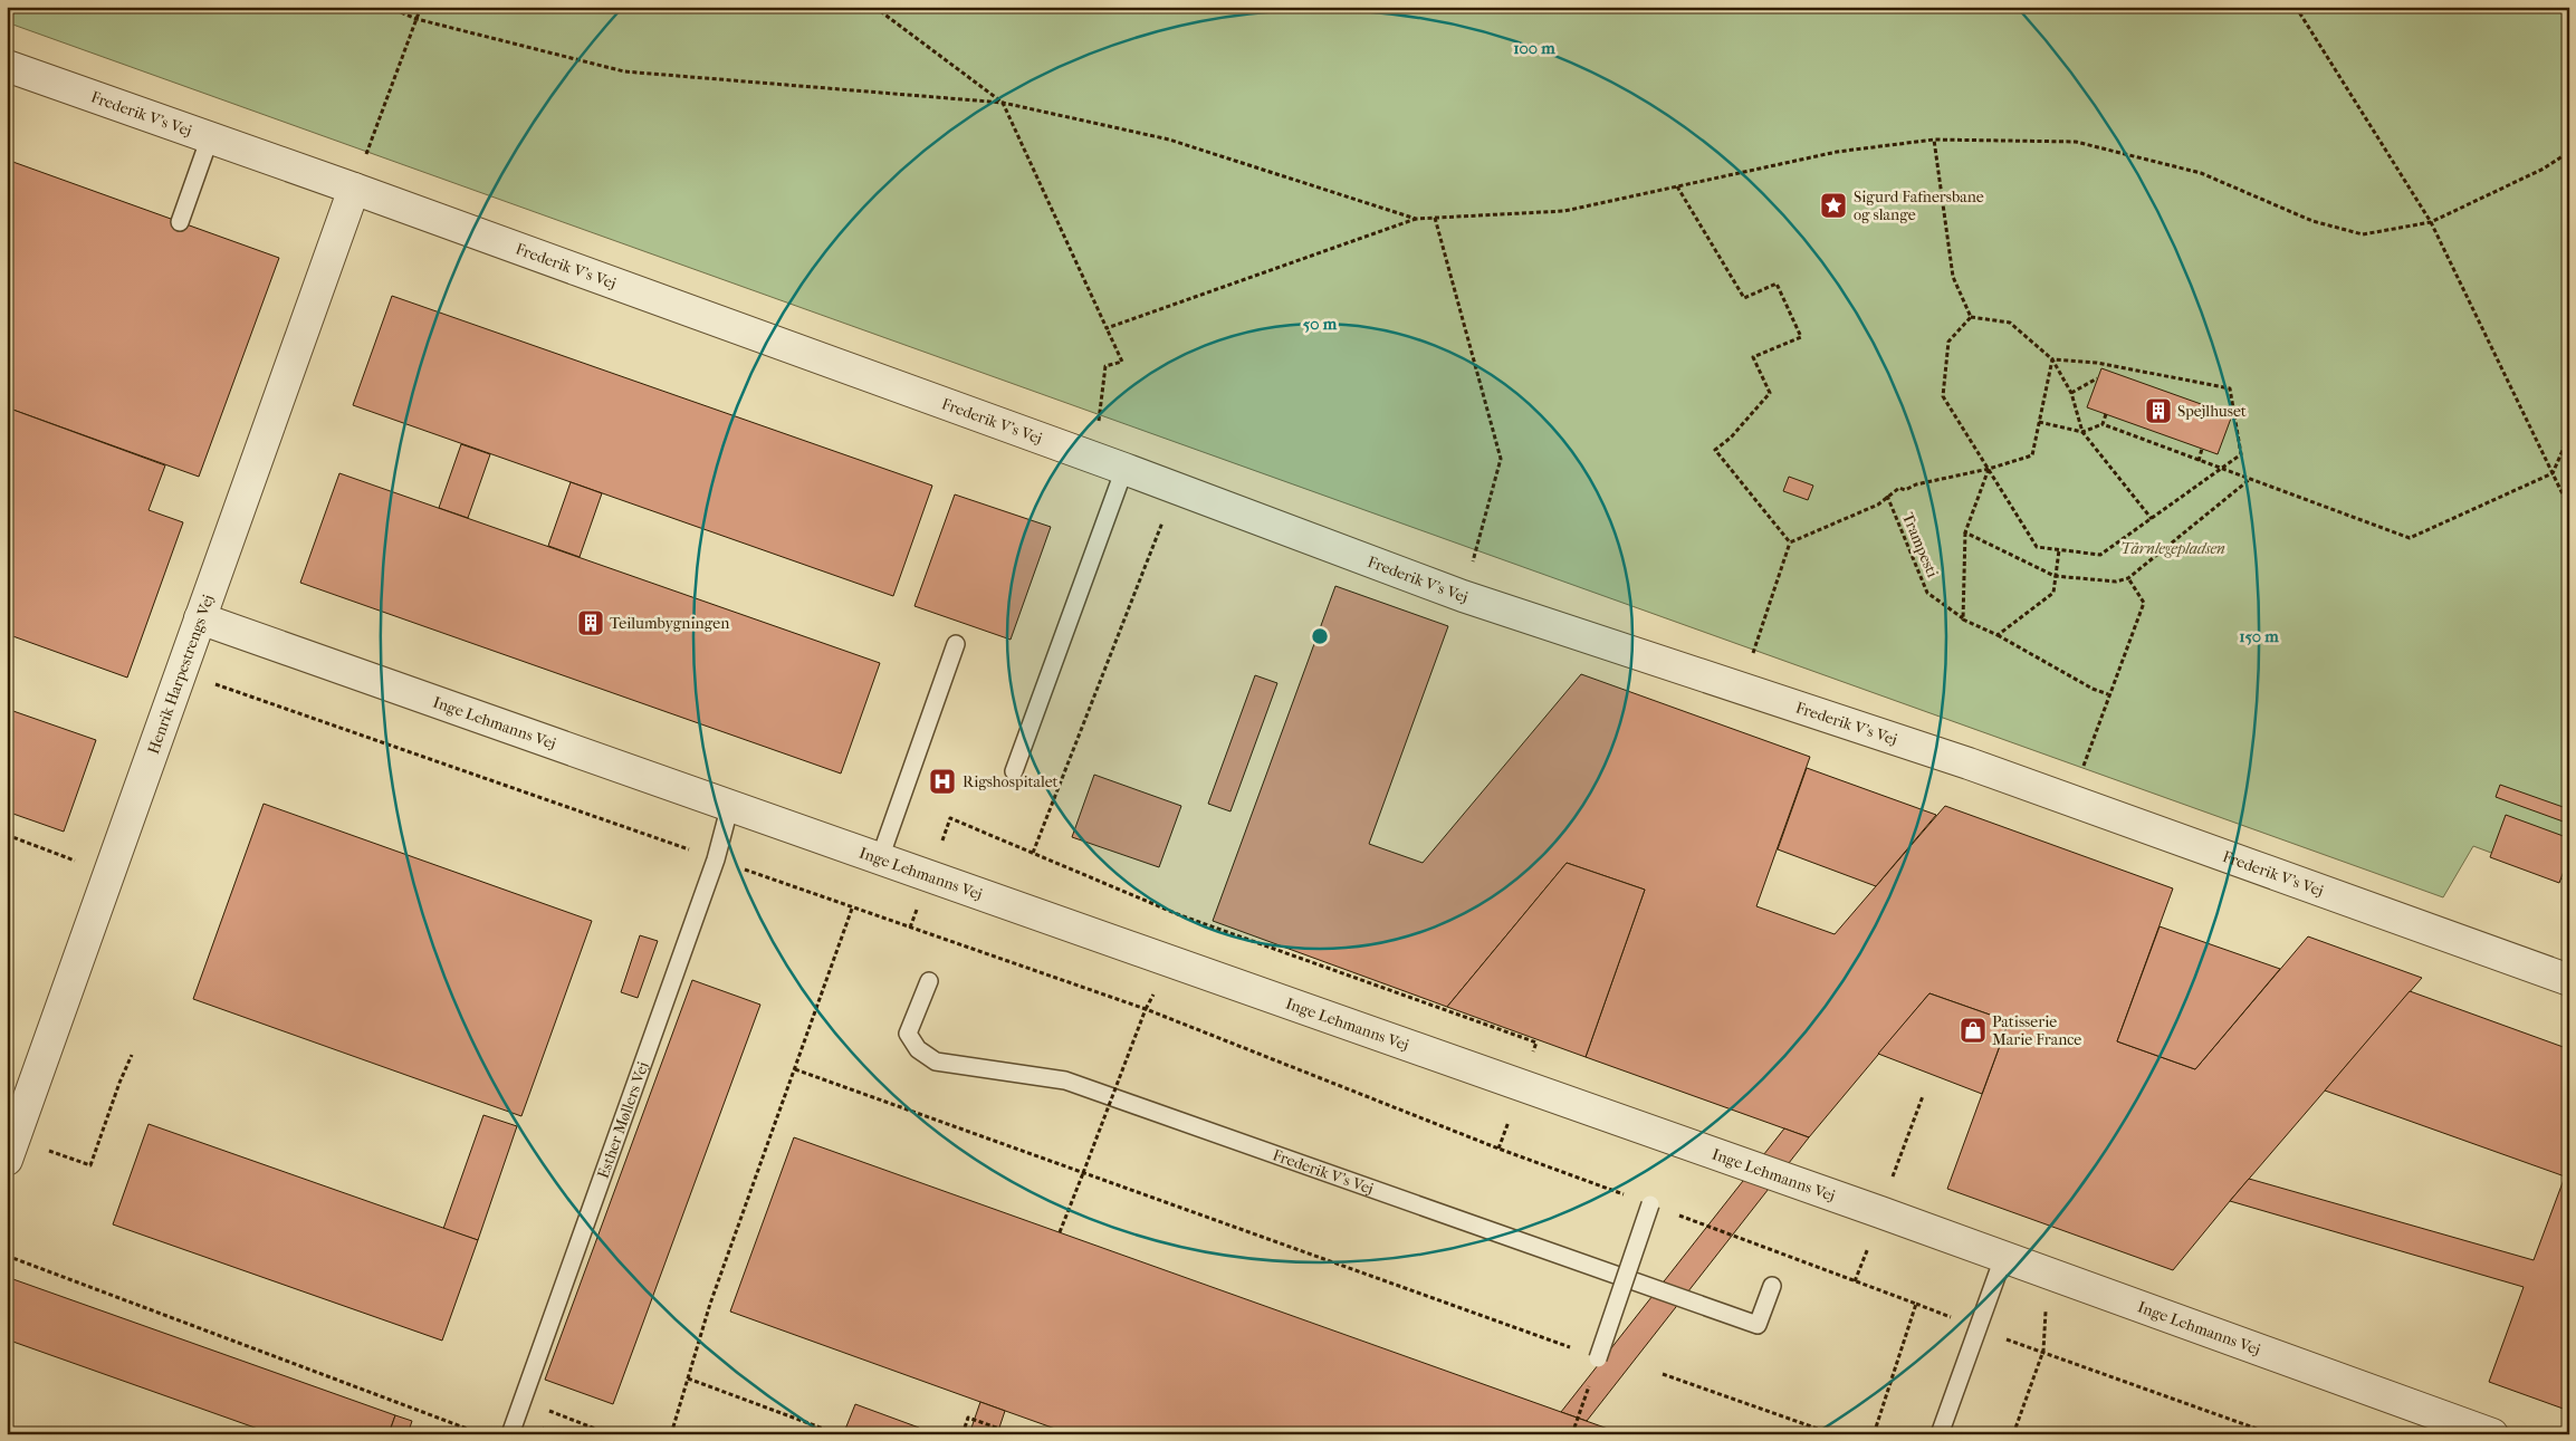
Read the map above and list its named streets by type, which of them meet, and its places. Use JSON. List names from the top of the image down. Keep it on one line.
{"streets":{"street":["Frederik V's Vej","Henrik Harpestrengs Vej","Inge Lehmanns Vej"],"lane":["Esther Møllers Vej"],"path":["Trampesti"]},"crossings":[["Frederik V's Vej","Henrik Harpestrengs Vej"],["Henrik Harpestrengs Vej","Inge Lehmanns Vej"],["Inge Lehmanns Vej","Esther Møllers Vej"]],"parks":["Tårnlegepladsen"],"places":{"place":["Sigurd Fafnersbane og slange"],"building":["Spejlhuset","Teilumbygningen"],"hospital":["Rigshospitalet"],"shop":["Patisserie Marie France"]},"rings":["100 m","50 m","150 m"]}
